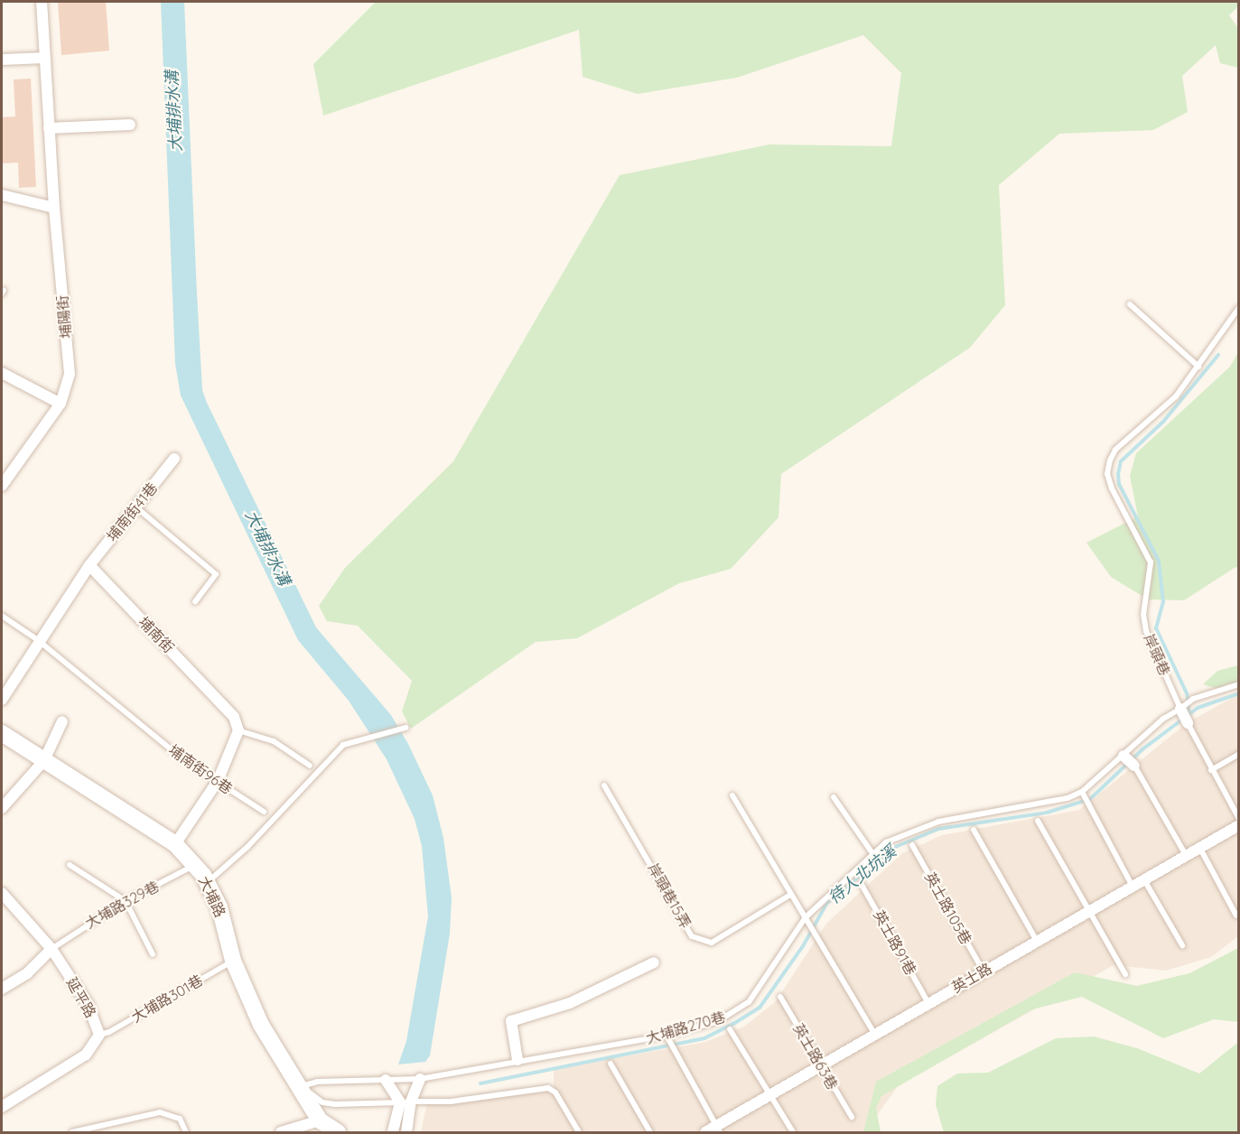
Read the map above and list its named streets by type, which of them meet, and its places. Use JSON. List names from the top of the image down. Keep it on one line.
{"streets":{"main road":["大埔路"],"street":["埔陽街","埔南街41巷","埔南街","英士路","延平路"],"lane":["岸頭巷","埔南街96巷","岸頭巷15弄","大埔路329巷","英士路105巷","英士路91巷","大埔路301巷","大埔路270巷","英士路63巷"]},"crossings":[["埔南街41巷","埔南街"],["大埔路","大埔路329巷"],["大埔路","大埔路301巷"],["大埔路","大埔路270巷"],["大埔路329巷","延平路"],["英士路105巷","英士路"],["英士路91巷","英士路"],["英士路","英士路63巷"],["延平路","大埔路301巷"]],"water":["大埔排水溝","待人北坑溪"]}
